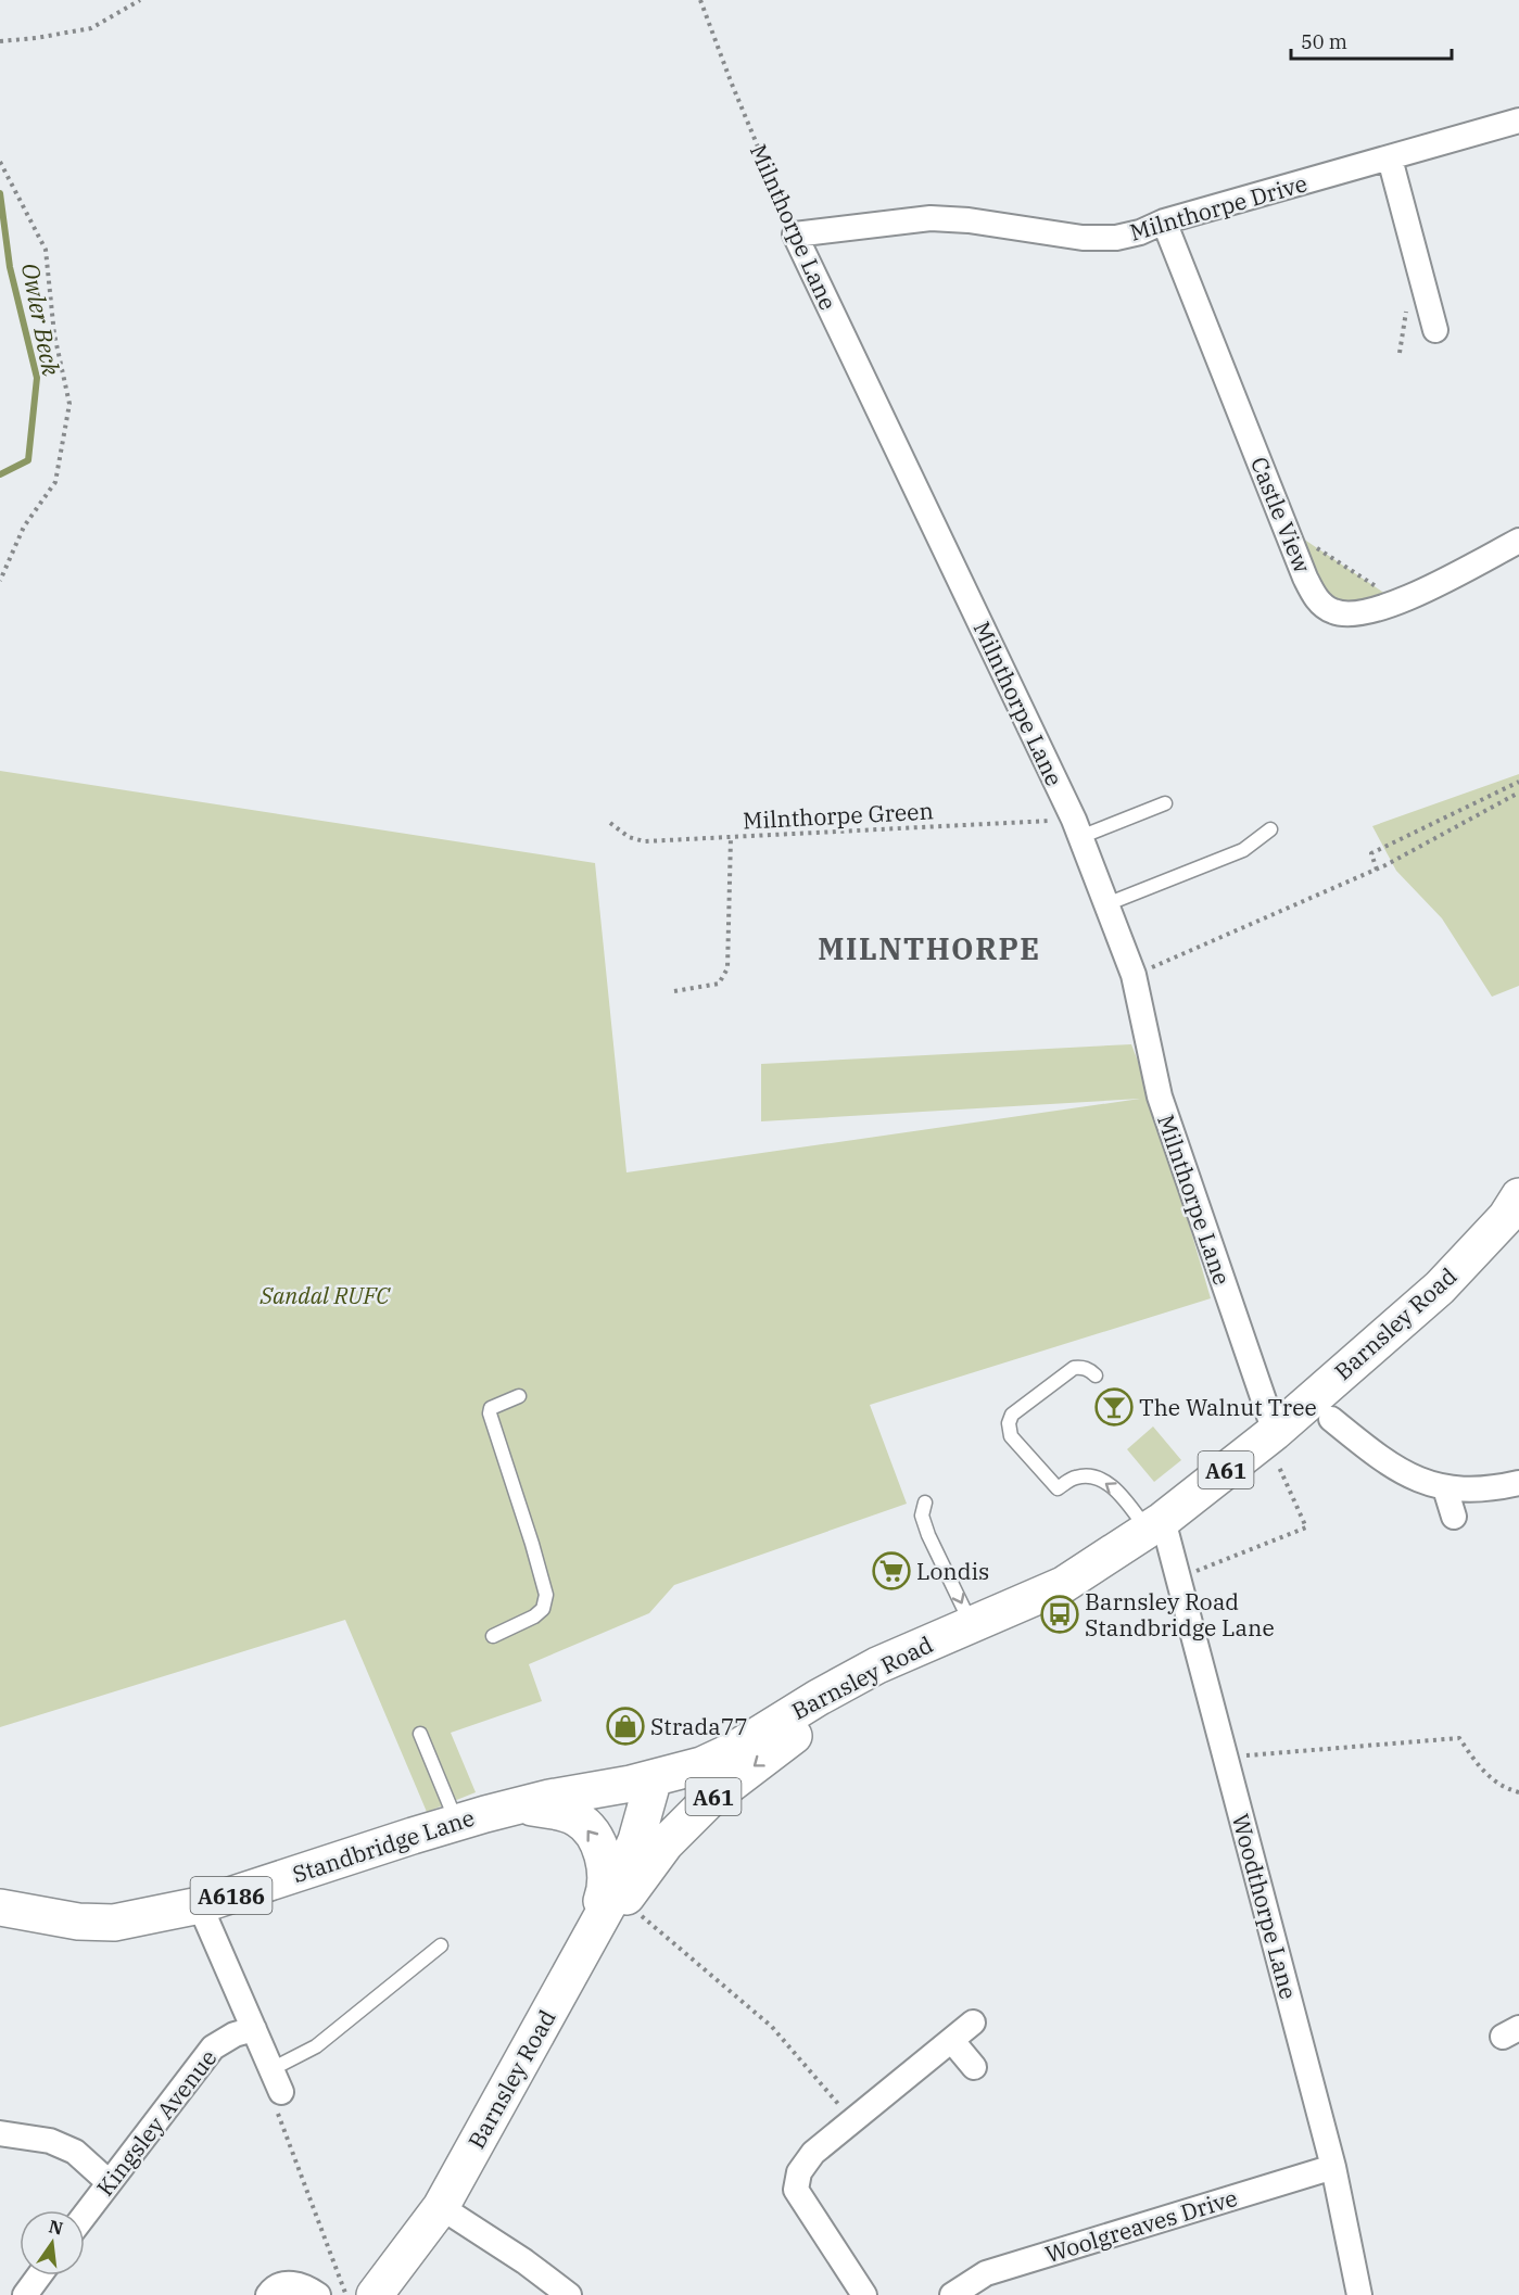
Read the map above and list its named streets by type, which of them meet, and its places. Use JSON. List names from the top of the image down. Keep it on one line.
{"streets":{"main road":["Barnsley Road","A61","Standbridge Lane","A6186"],"street":["Milnthorpe Drive","Milnthorpe Lane","Castle View","Woodthorpe Lane","Kingsley Avenue","Woolgreaves Drive"],"path":["Milnthorpe Green"]},"crossings":[["Milnthorpe Drive","Milnthorpe Lane"],["Milnthorpe Drive","Castle View"],["Milnthorpe Lane","Milnthorpe Green"],["Milnthorpe Lane","Barnsley Road"],["Barnsley Road","A61"],["Barnsley Road","Standbridge Lane"],["Barnsley Road","Woodthorpe Lane"],["A61","Standbridge Lane"],["Woodthorpe Lane","Woolgreaves Drive"]],"districts":["MILNTHORPE"],"water":["Owler Beck"],"parks":["Sandal RUFC"],"places":{"bar":["The Walnut Tree"],"supermarket":["Londis"],"bus stop":["Barnsley Road Standbridge Lane"],"shop":["Strada77"]},"scale_bar":"50 m","north":"top"}
